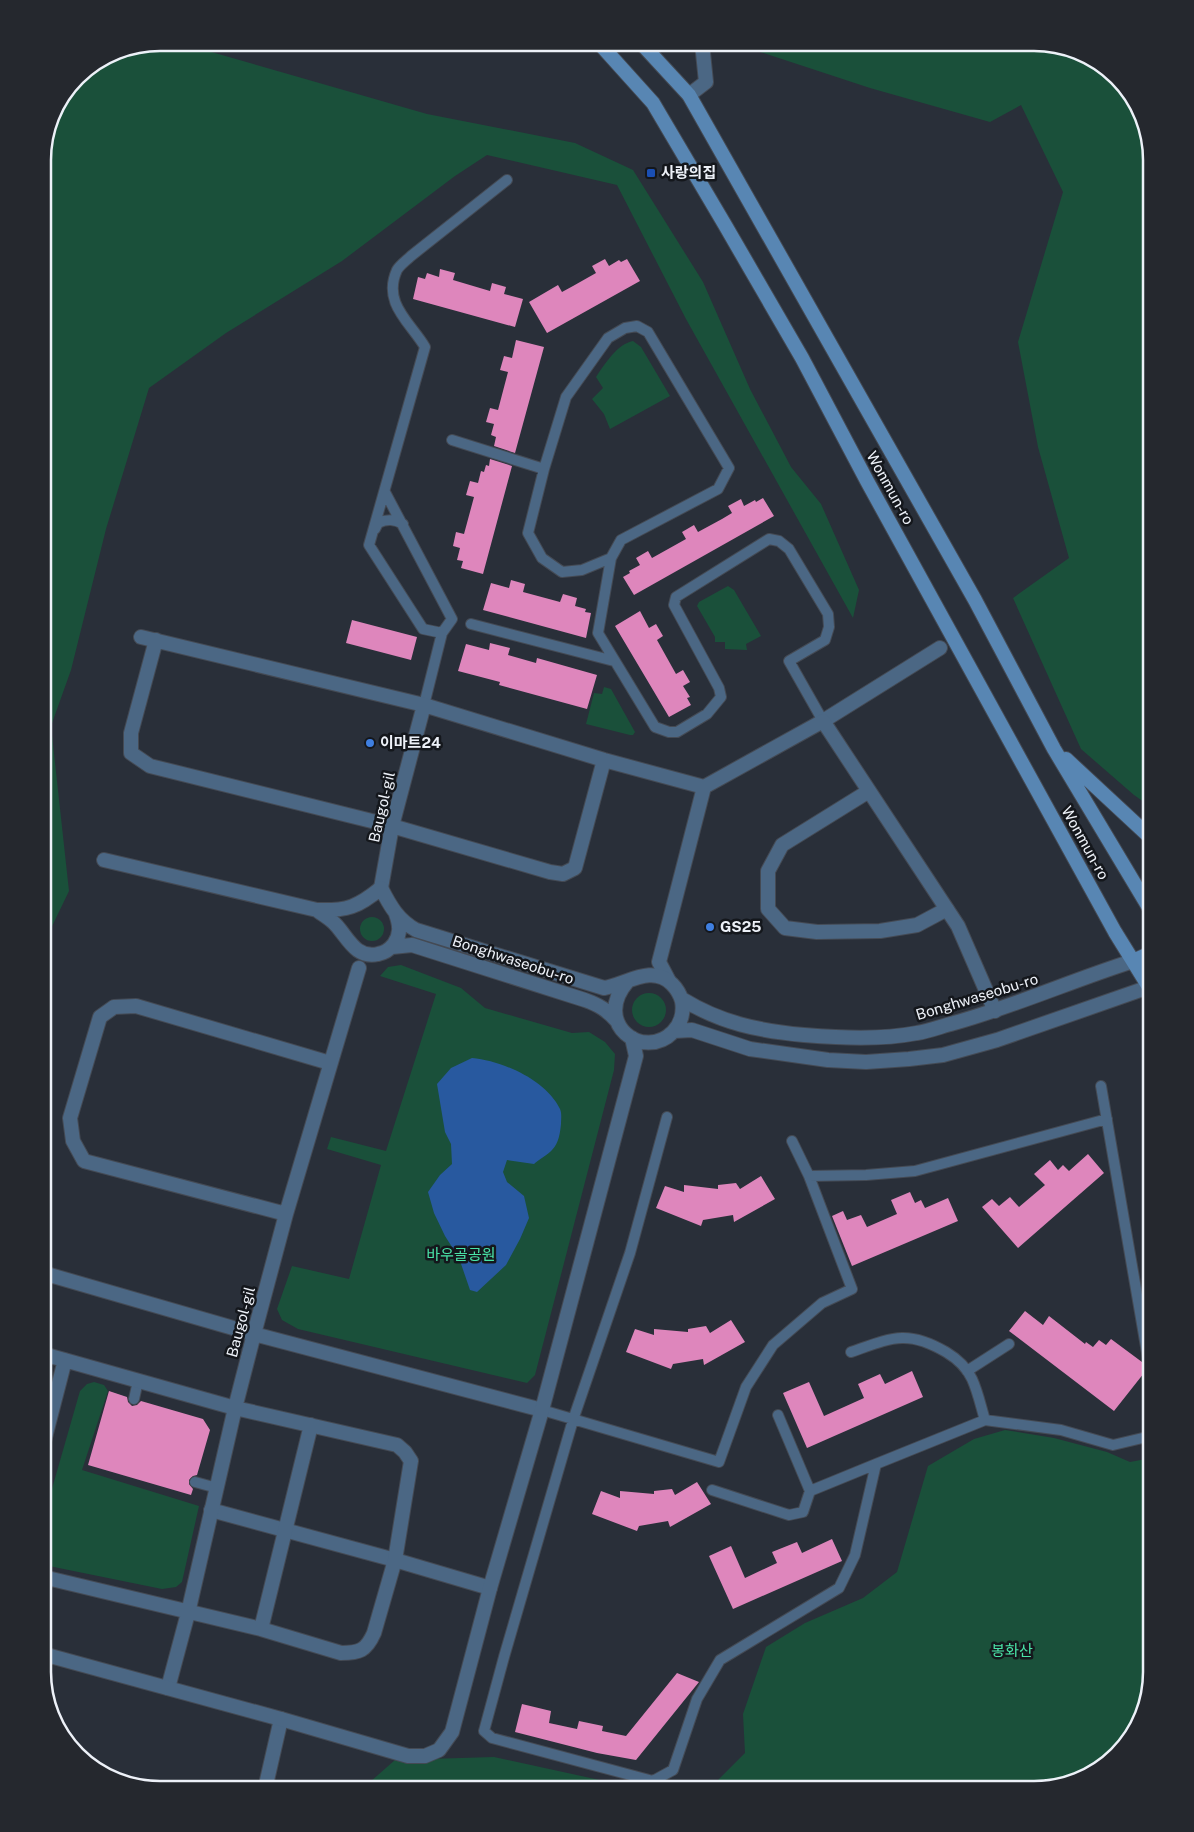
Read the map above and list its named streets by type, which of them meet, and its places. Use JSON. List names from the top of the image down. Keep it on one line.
{"streets":{"main road":["Wonmun-ro"],"street":["Baugol-gil","Bonghwaseobu-ro"]},"crossings":[["Wonmun-ro","Bonghwaseobu-ro"]],"parks":["바우골공원","봉화산"],"places":{"transit":["사랑의집"],"other":["이마트24","GS25"]}}
